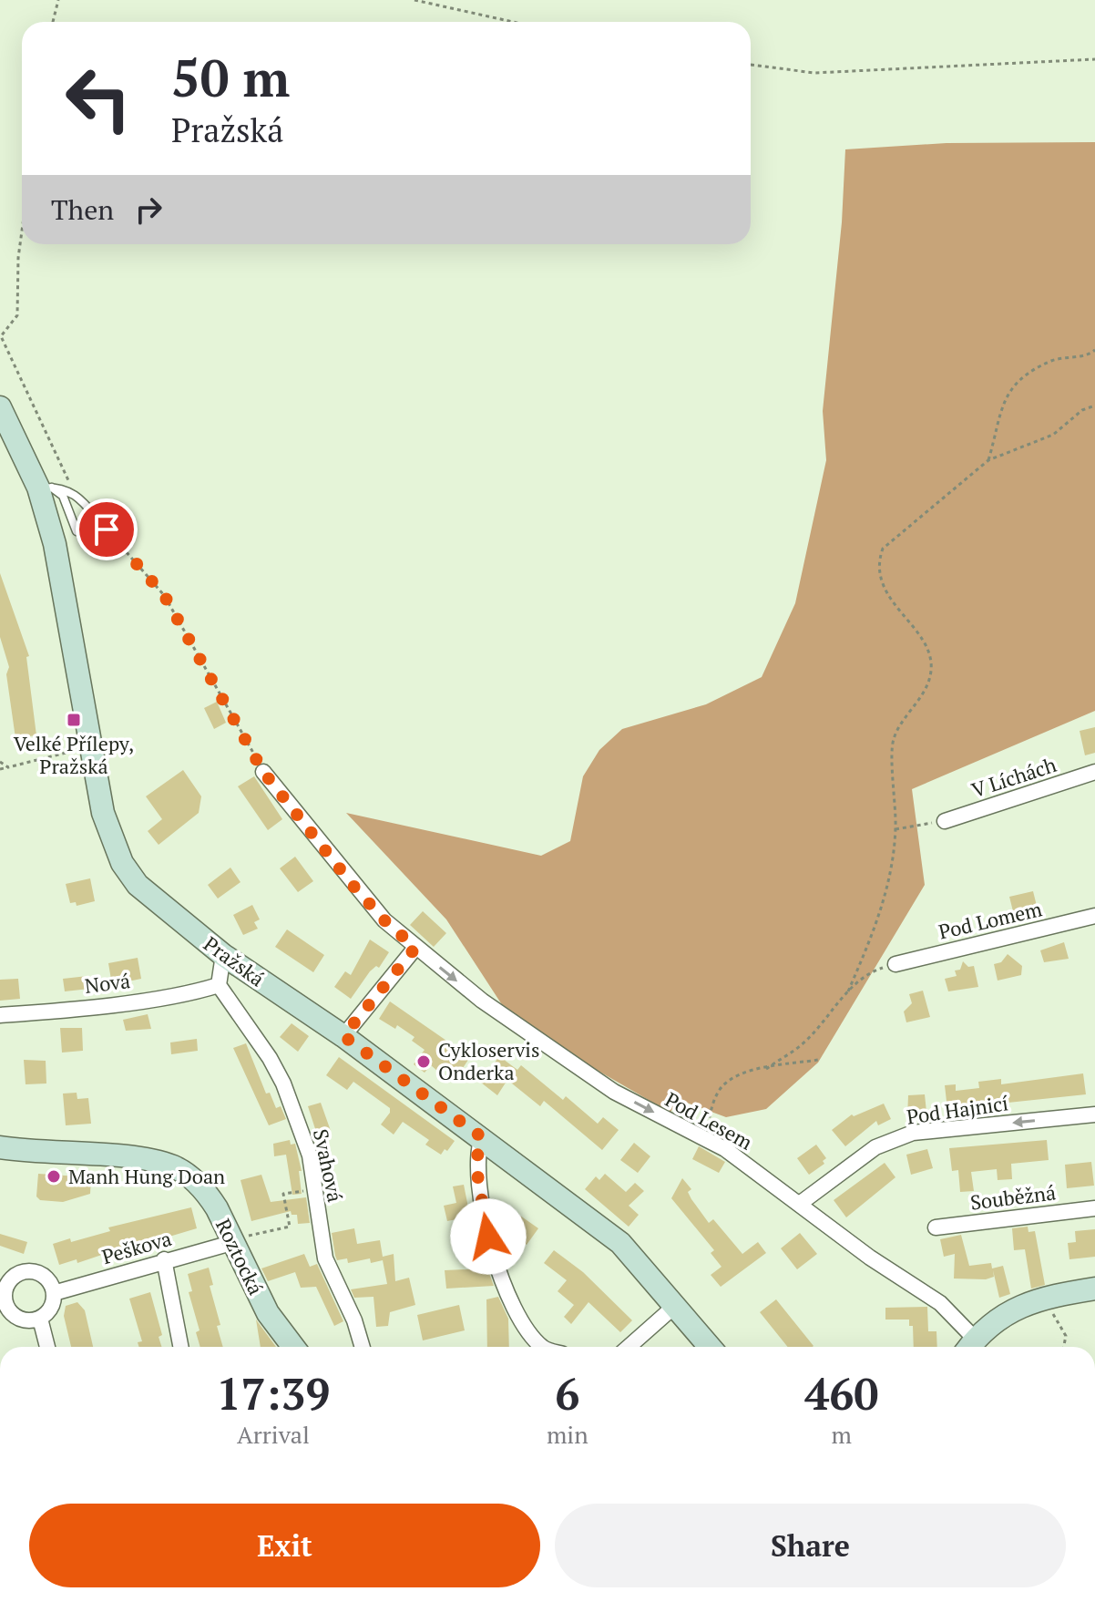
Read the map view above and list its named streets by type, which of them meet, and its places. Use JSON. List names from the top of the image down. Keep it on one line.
{"streets":{"main road":["Pražská","Roztocká"],"street":["V Líchách","Pod Lomem","Nová","Pod Hajnicí","Pod Lesem","Svahová","Souběžná","Peškova"]},"crossings":[["Nová","Svahová"],["Pod Hajnicí","Pod Lesem"],["Peškova","Roztocká"]],"one_way":["Pod Hajnicí","Pod Lesem"],"places":{"transit":["Velké Přílepy, Pražská"],"other":["Cykloservis Onderka","Manh Hung Doan"]},"page":{"turn":["50 m","Pražská"],"then":"Then","eta":["17:39","Arrival","6","min","460","m"],"buttons":["Exit","Share"]}}
